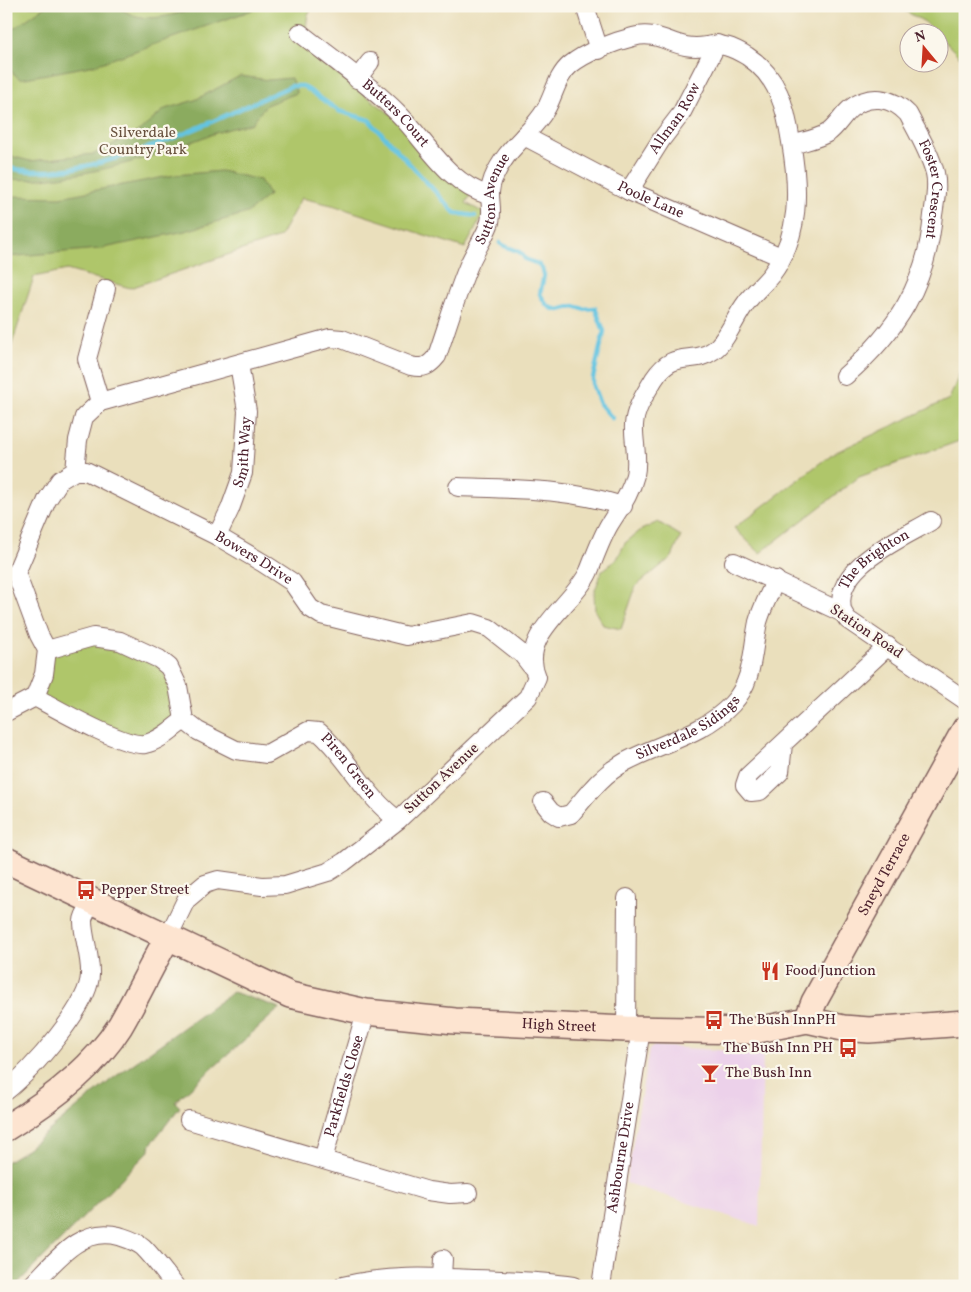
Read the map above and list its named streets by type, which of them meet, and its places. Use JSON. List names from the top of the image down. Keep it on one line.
{"streets":{"main road":["Sneyd Terrace","High Street"],"street":["Butters Court","Allman Row","Foster Crescent","Sutton Avenue","Poole Lane","Smith Way","Bowers Drive","The Brighton","Station Road","Silverdale Sidings","Piren Green","Parkfields Close","Ashbourne Drive"]},"crossings":[["Butters Court","Sutton Avenue"],["Allman Row","Sutton Avenue"],["Allman Row","Poole Lane"],["Foster Crescent","Sutton Avenue"],["Sutton Avenue","Poole Lane"],["Sutton Avenue","Smith Way"],["Sutton Avenue","Bowers Drive"],["Sutton Avenue","Piren Green"],["Sutton Avenue","High Street"],["Smith Way","Bowers Drive"],["The Brighton","Station Road"],["Station Road","Silverdale Sidings"],["Sneyd Terrace","High Street"],["High Street","Parkfields Close"],["High Street","Ashbourne Drive"]],"parks":["Silverdale Country Park"],"places":{"bus stop":["Pepper Street","The Bush InnPH","The Bush Inn PH"],"restaurant":["Food Junction"],"bar":["The Bush Inn"]},"north":"top"}
